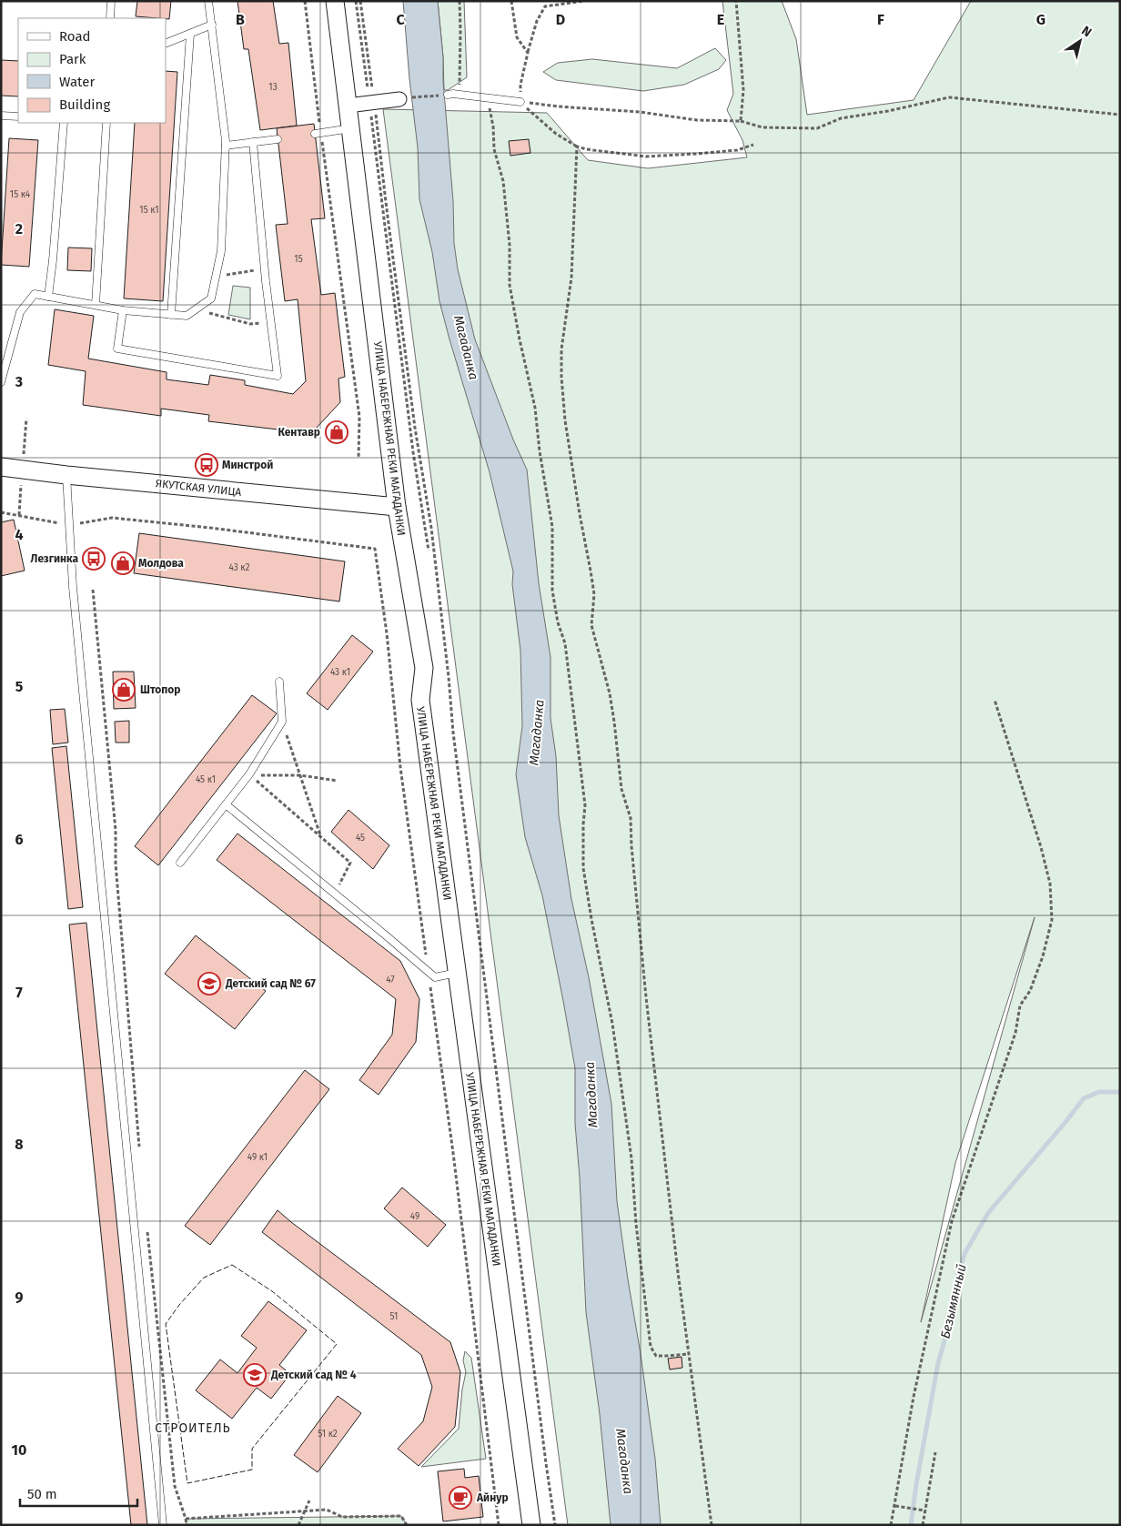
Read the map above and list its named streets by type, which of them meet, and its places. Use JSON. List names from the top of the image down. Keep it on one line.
{"streets":{"street":["УЛИЦА НАБЕРЕЖНАЯ РЕКИ МАГАДАНКИ","ЯКУТСКАЯ УЛИЦА"]},"crossings":[["УЛИЦА НАБЕРЕЖНАЯ РЕКИ МАГАДАНКИ","ЯКУТСКАЯ УЛИЦА"]],"districts":["СТРОИТЕЛЬ"],"water":["Магаданка","Безымянный"],"places":{"shop":["Кентавр","Молдова","Штопор"],"bus stop":["Минстрой","Лезгинка"],"school or university":["Детский сад № 67","Детский сад № 4"],"cafe":["Айнур"]},"house_numbers":["13","15 к4","15 к1","15","43 к2","43 к1","45 к1","45","47","49 к1","49","51","51 к2"],"legend":["Road","Park","Water","Building"],"scale_bar":"50 m","north":"top right","grid":{"columns":["B","C","D","E","F","G"],"rows":["2","3","4","5","6","7","8","9","10"]}}
